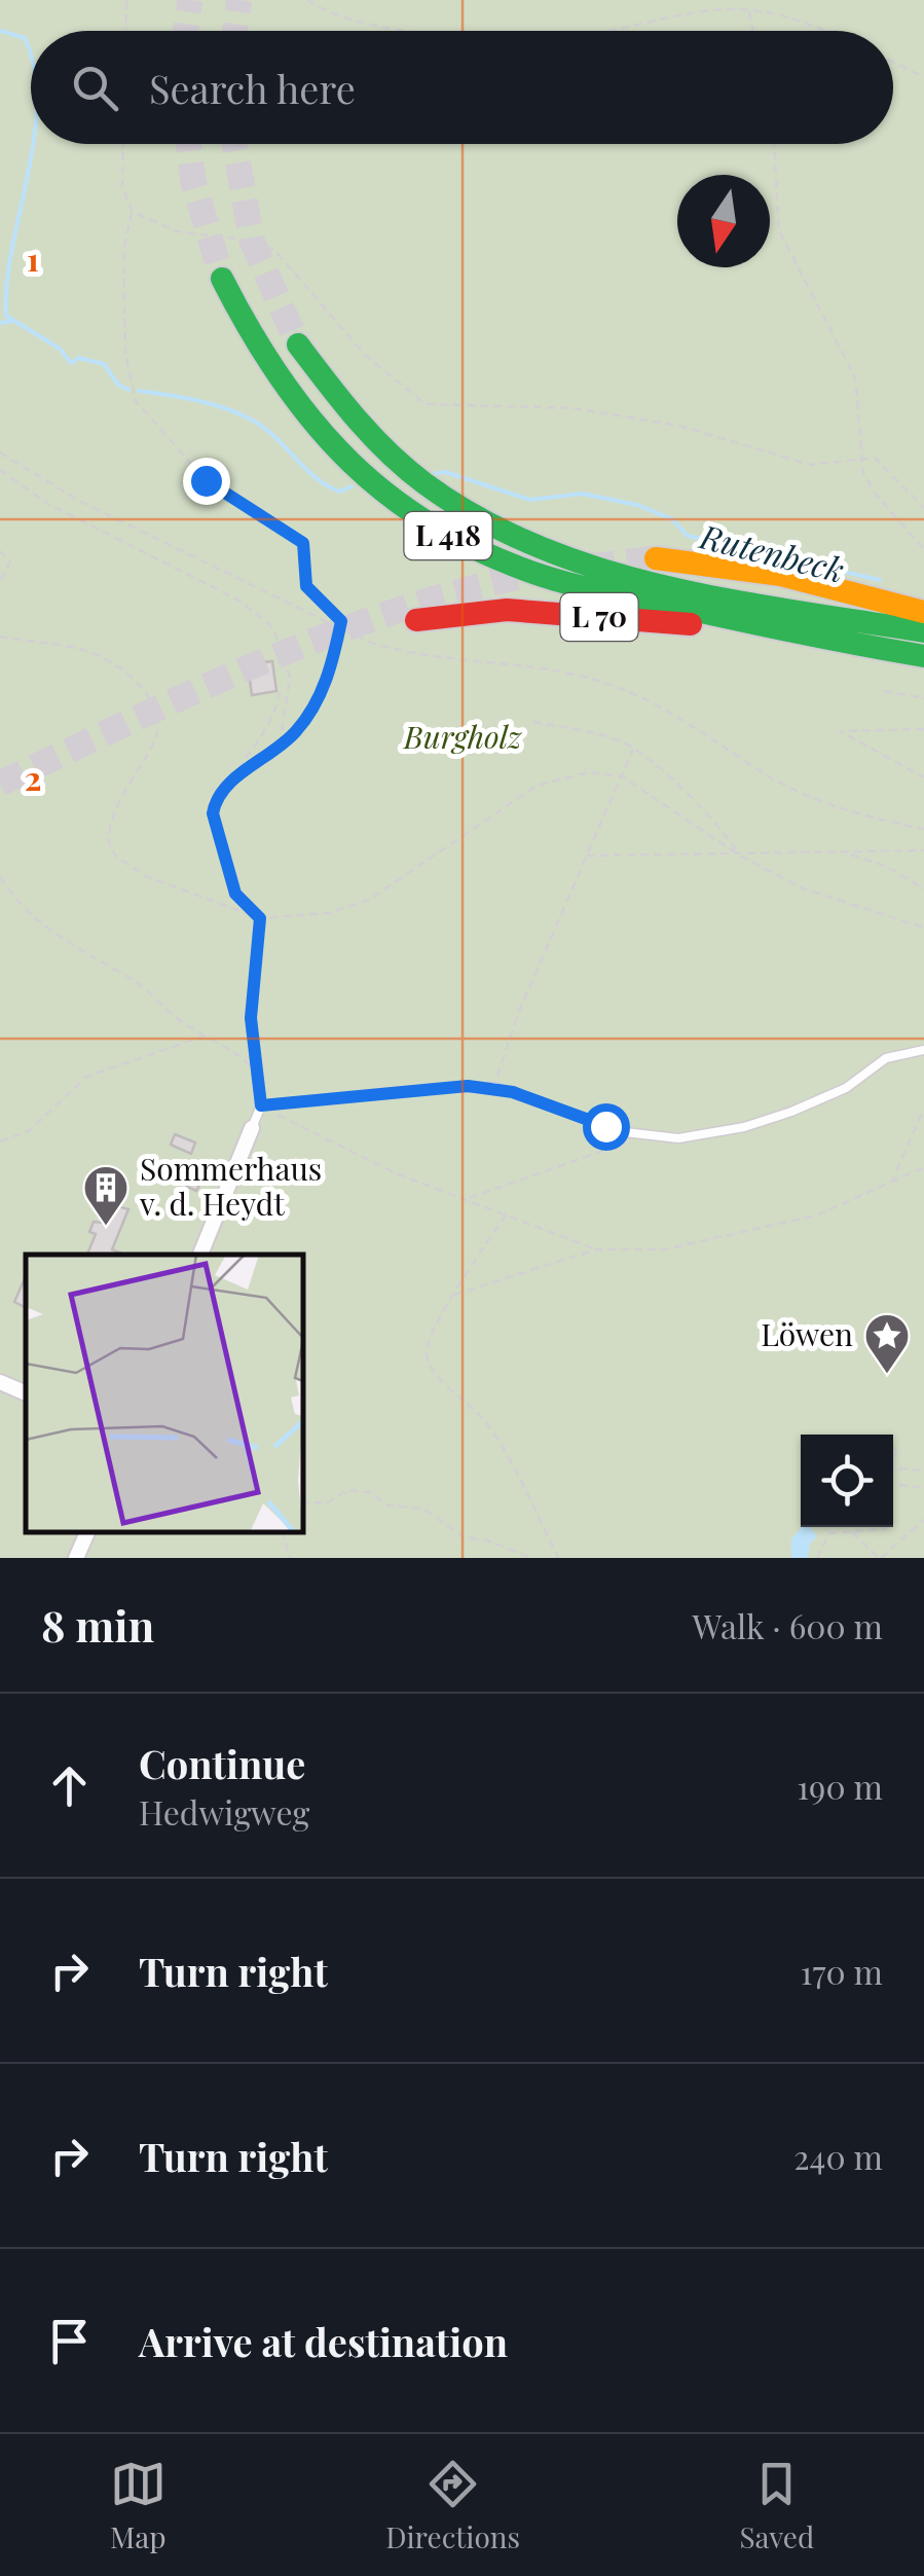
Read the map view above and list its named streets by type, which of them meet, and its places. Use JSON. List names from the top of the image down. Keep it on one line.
{"streets":{"highway":["L 418","L 70"]},"crossings":[["L 418","L 70"]],"water":["Rutenbeck"],"parks":["Burgholz"],"places":{"building":["Sommerhaus v. d. Heydt"],"place":["Löwen"]},"north":"bottom","page":{"search":"Search here","heading":["8 min","Walk · 600 m"],"list":[["Continue","Hedwigweg","190 m"],["Turn right","170 m"],["Turn right","240 m"],"Arrive at destination"],"nav":["Map","Directions","Saved"]},"grid":{"rows":["1","2"]}}
